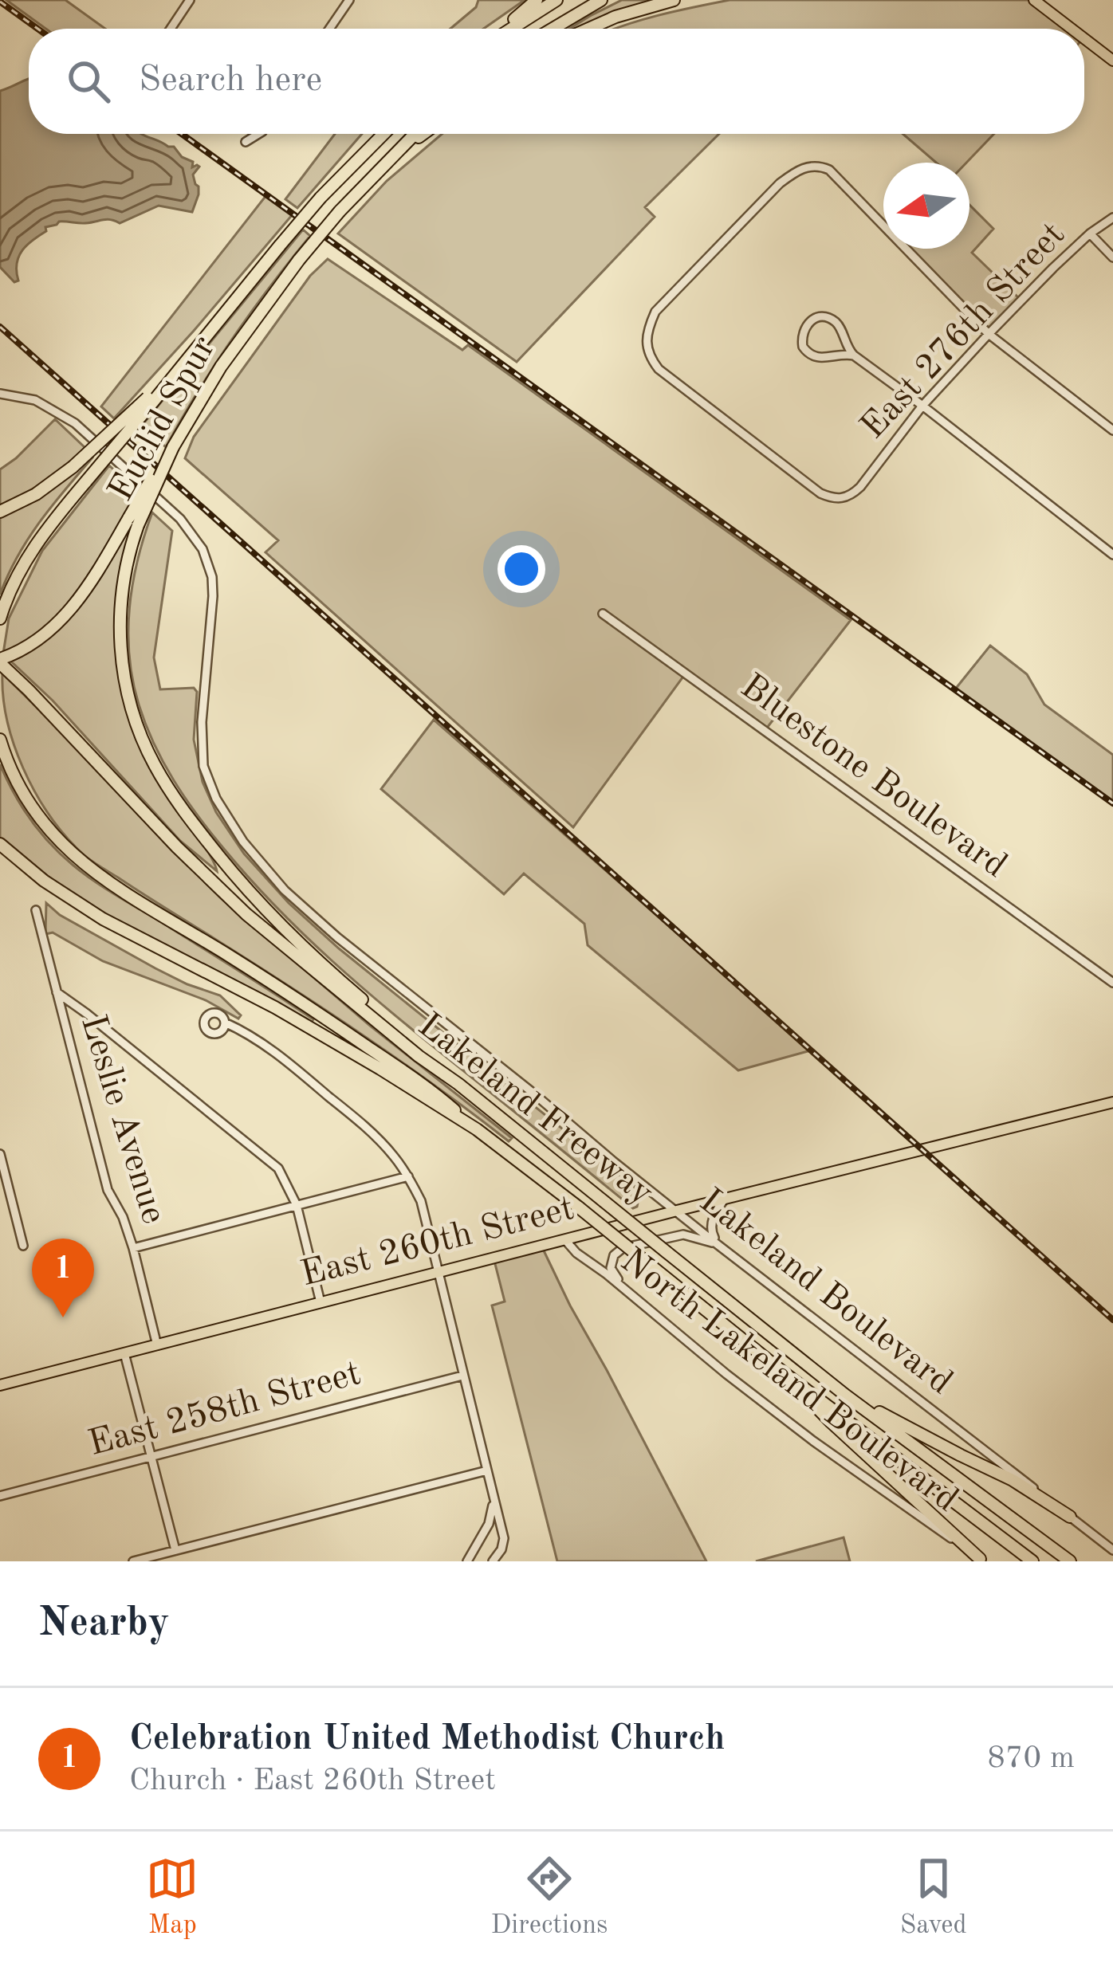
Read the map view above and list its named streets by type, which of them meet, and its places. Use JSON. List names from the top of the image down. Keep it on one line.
{"streets":{"highway":["Euclid Spur","Lakeland Freeway"],"main road":["East 260th Street"],"street":["East 276th Street","Bluestone Boulevard","Leslie Avenue","Lakeland Boulevard","North Lakeland Boulevard","East 258th Street"]},"crossings":[["Euclid Spur","Lakeland Freeway"],["Leslie Avenue","East 260th Street"],["East 260th Street","Lakeland Boulevard"],["East 260th Street","North Lakeland Boulevard"]],"north":"left","page":{"search":"Search here","pins":"1","heading":"Nearby","list":[{"mark":"1","name":"Celebration United Methodist Church","note":"Church · East 260th Street","value":"870 m"}],"nav":["Map","Directions","Saved"]}}
